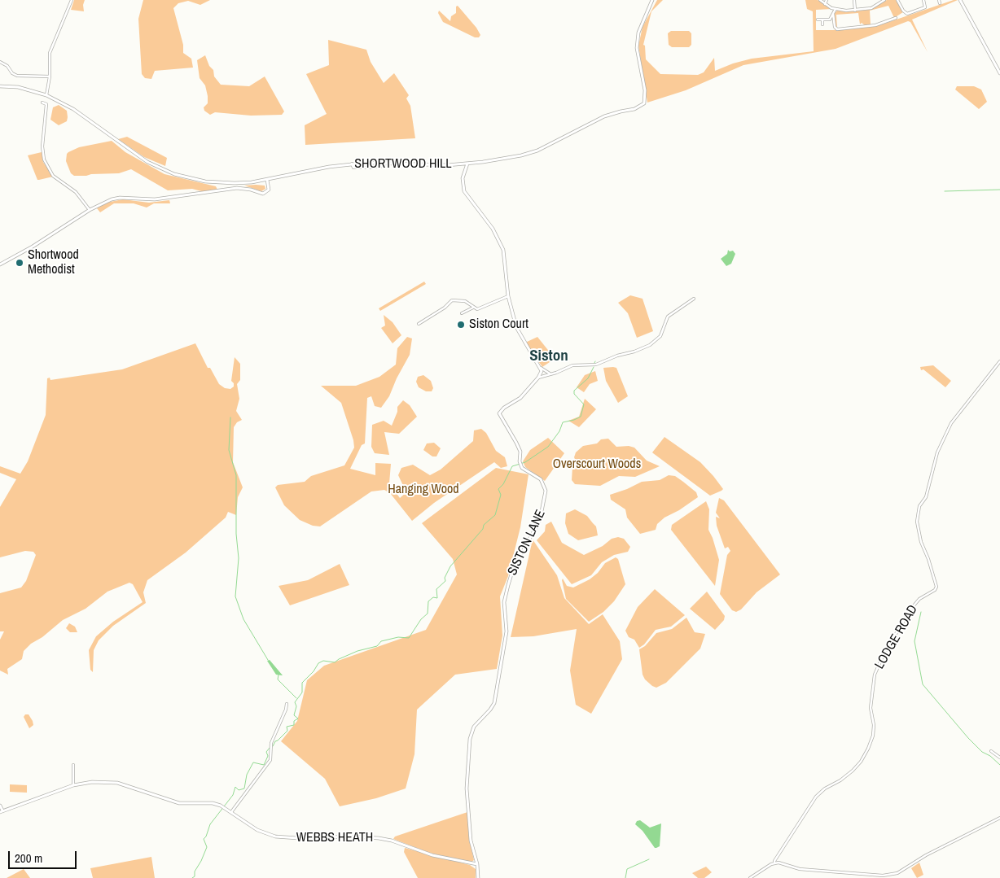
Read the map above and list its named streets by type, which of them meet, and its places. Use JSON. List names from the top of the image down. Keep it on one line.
{"streets":{"street":["SHORTWOOD HILL","SISTON LANE","LODGE ROAD","WEBBS HEATH"]},"crossings":[["SISTON LANE","WEBBS HEATH"]],"districts":["Siston"],"parks":["Overscourt Woods","Hanging Wood"],"places":["Shortwood Methodist","Siston Court"],"scale_bar":"200 m"}
